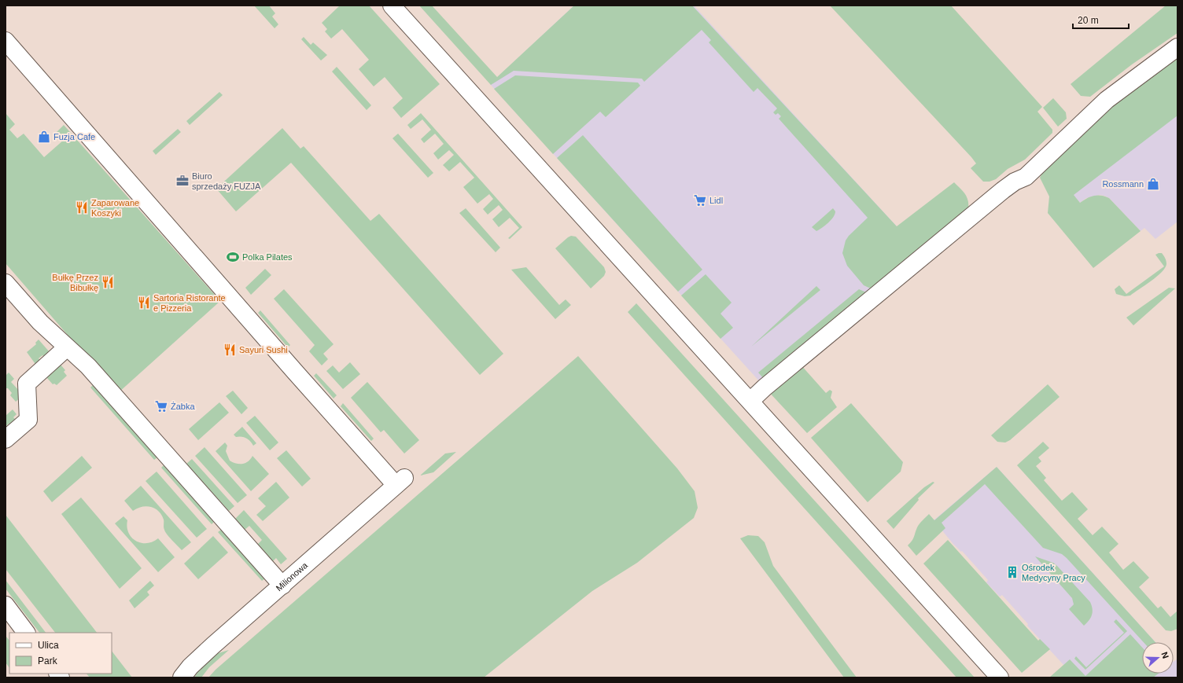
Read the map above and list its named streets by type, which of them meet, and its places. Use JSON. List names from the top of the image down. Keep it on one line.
{"streets":{"street":["Milionowa"]},"places":{"shop":["Fuzja Cafe","Rossmann"],"office":["Biuro sprzedaży FUZJA"],"supermarket":["Lidl","Żabka"],"restaurant":["Zaparowane Koszyki","Bułkę Przez Bibułkę","Sartoria Ristorante e Pizzeria","Sayuri Sushi"],"sports":["Polka Pilates"],"building":["Ośrodek Medycyny Pracy"]},"legend":["Ulica","Park"],"scale_bar":"20 m","north":"right"}
